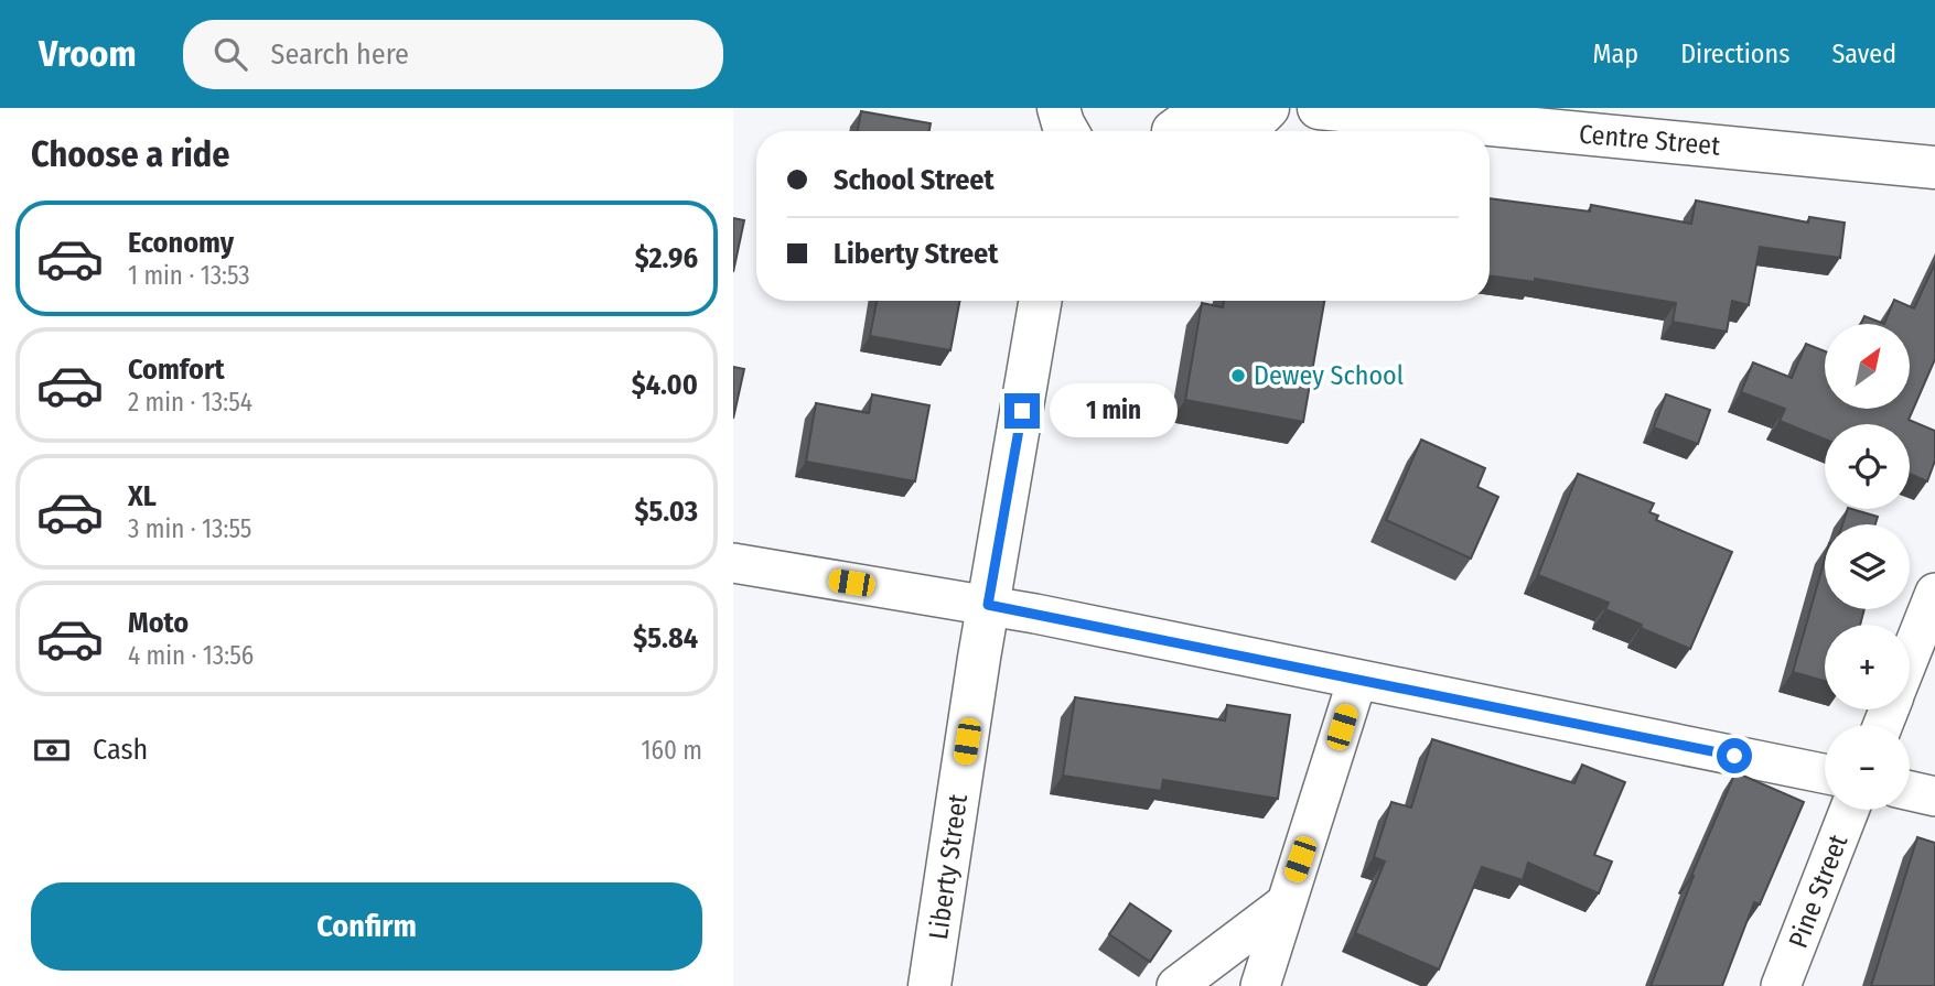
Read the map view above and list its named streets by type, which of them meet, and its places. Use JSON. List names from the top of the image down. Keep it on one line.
{"streets":{"street":["Centre Street","Liberty Street","Pine Street"]},"places":["Dewey School"],"north":"top right","page":{"header":"Vroom","search":"Search here","nav":["Map","Directions","Saved"],"heading":"Choose a ride","banner":["School Street","Liberty Street"],"list":[{"name":"Economy","note":"1 min · 13:53","value":"$2.96"},{"name":"Comfort","note":"2 min · 13:54","value":"$4.00"},{"name":"XL","note":"3 min · 13:55","value":"$5.03"},{"name":"Moto","note":"4 min · 13:56","value":"$5.84"}],"map_buttons":["+","−"],"bubble":"1 min","pay":["Cash","160 m"],"buttons":"Confirm"}}
